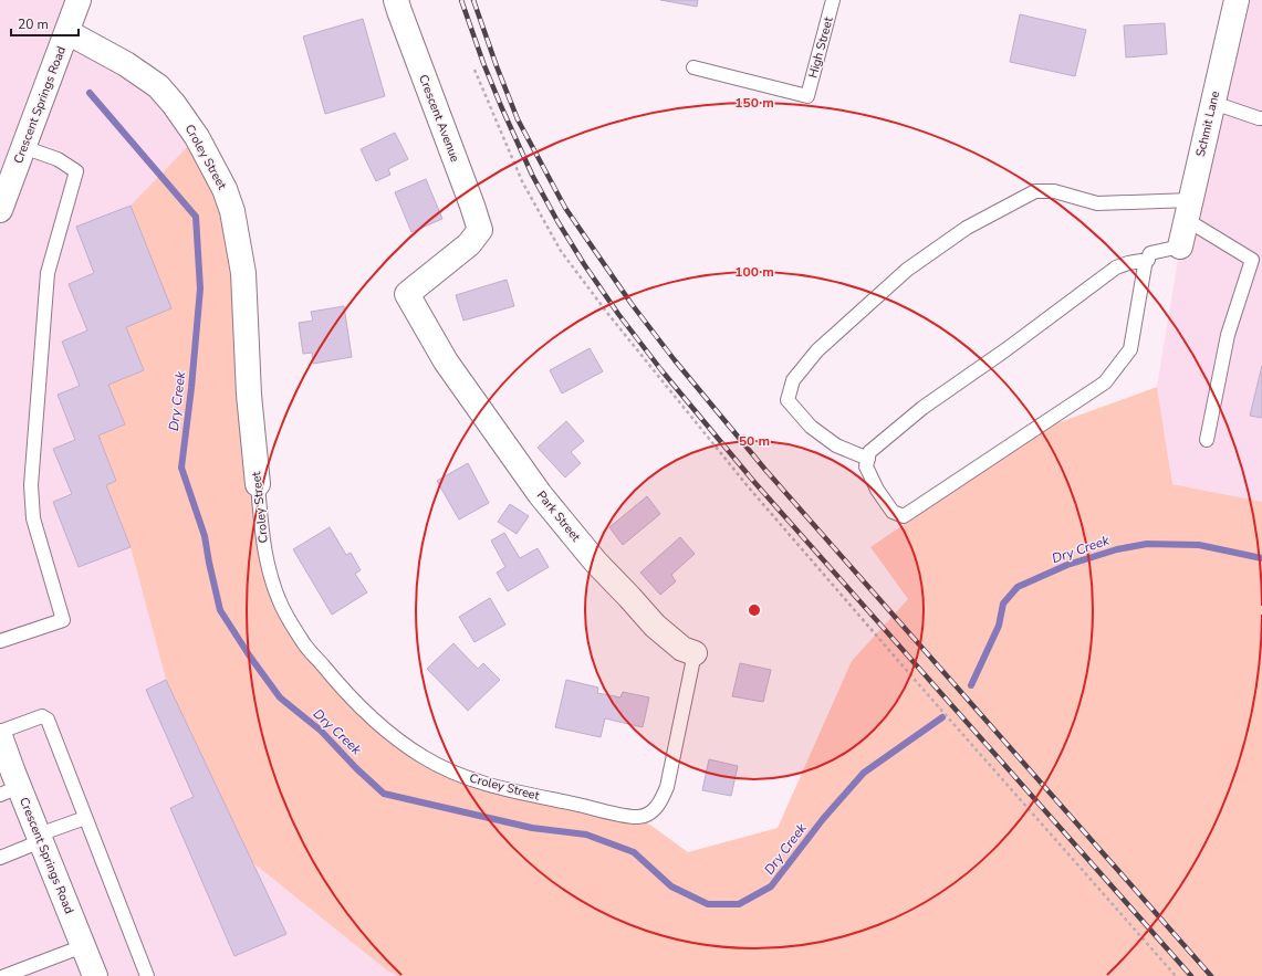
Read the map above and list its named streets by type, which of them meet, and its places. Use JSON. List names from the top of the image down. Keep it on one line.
{"streets":{"street":["Crescent Springs Road","Crescent Avenue","Schmit Lane","Croley Street","Park Street"],"lane":["High Street"]},"crossings":[["Crescent Springs Road","Croley Street"],["Crescent Avenue","Park Street"],["Croley Street","Park Street"]],"water":["Dry Creek"],"scale_bar":"20 m","rings":["150 m","100 m","50 m"]}
